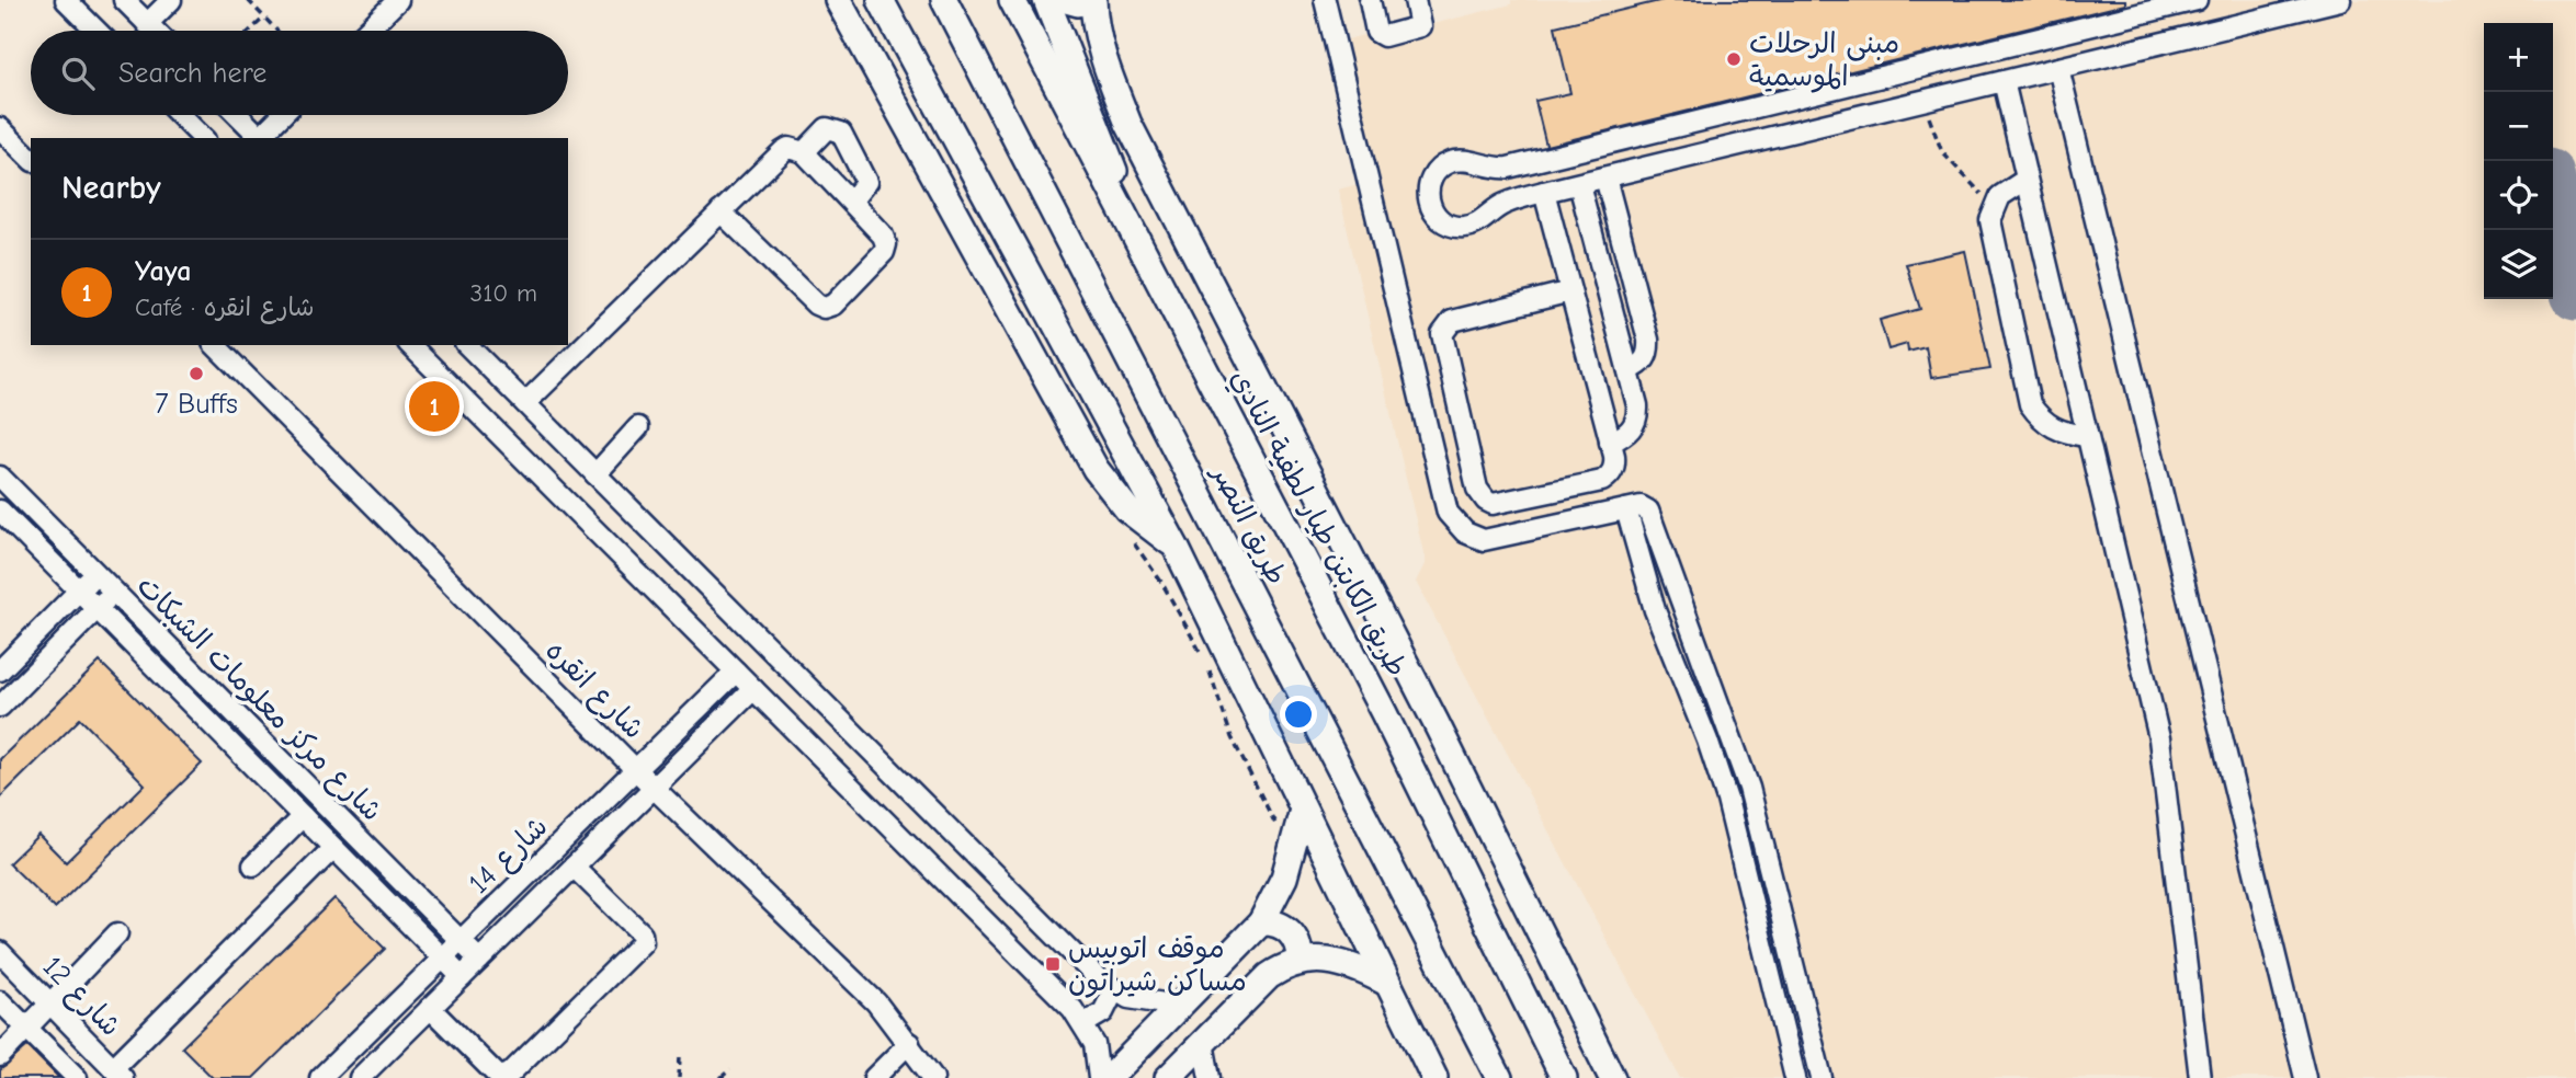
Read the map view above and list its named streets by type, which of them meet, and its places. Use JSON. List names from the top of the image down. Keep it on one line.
{"streets":{"main road":["طريق الكابتن طيار لطفية النادي","طريق النصر"],"street":["شارع انقره","شارع مركز معلومات الشبكات","شارع 14","شارع 12"]},"crossings":[["شارع انقره","شارع 14"],["شارع مركز معلومات الشبكات","شارع 14"]],"places":{"other":["مبنى الرحلات الموسمية","7 Buffs"],"transit":["موقف اتوبيس مساكن شيراتون"]},"page":{"map_buttons":["+","−"],"search":"Search here","heading":"Nearby","list":[{"mark":"1","name":"Yaya","note":"Café · شارع انقره","value":"310 m"}],"pins":"1"}}
